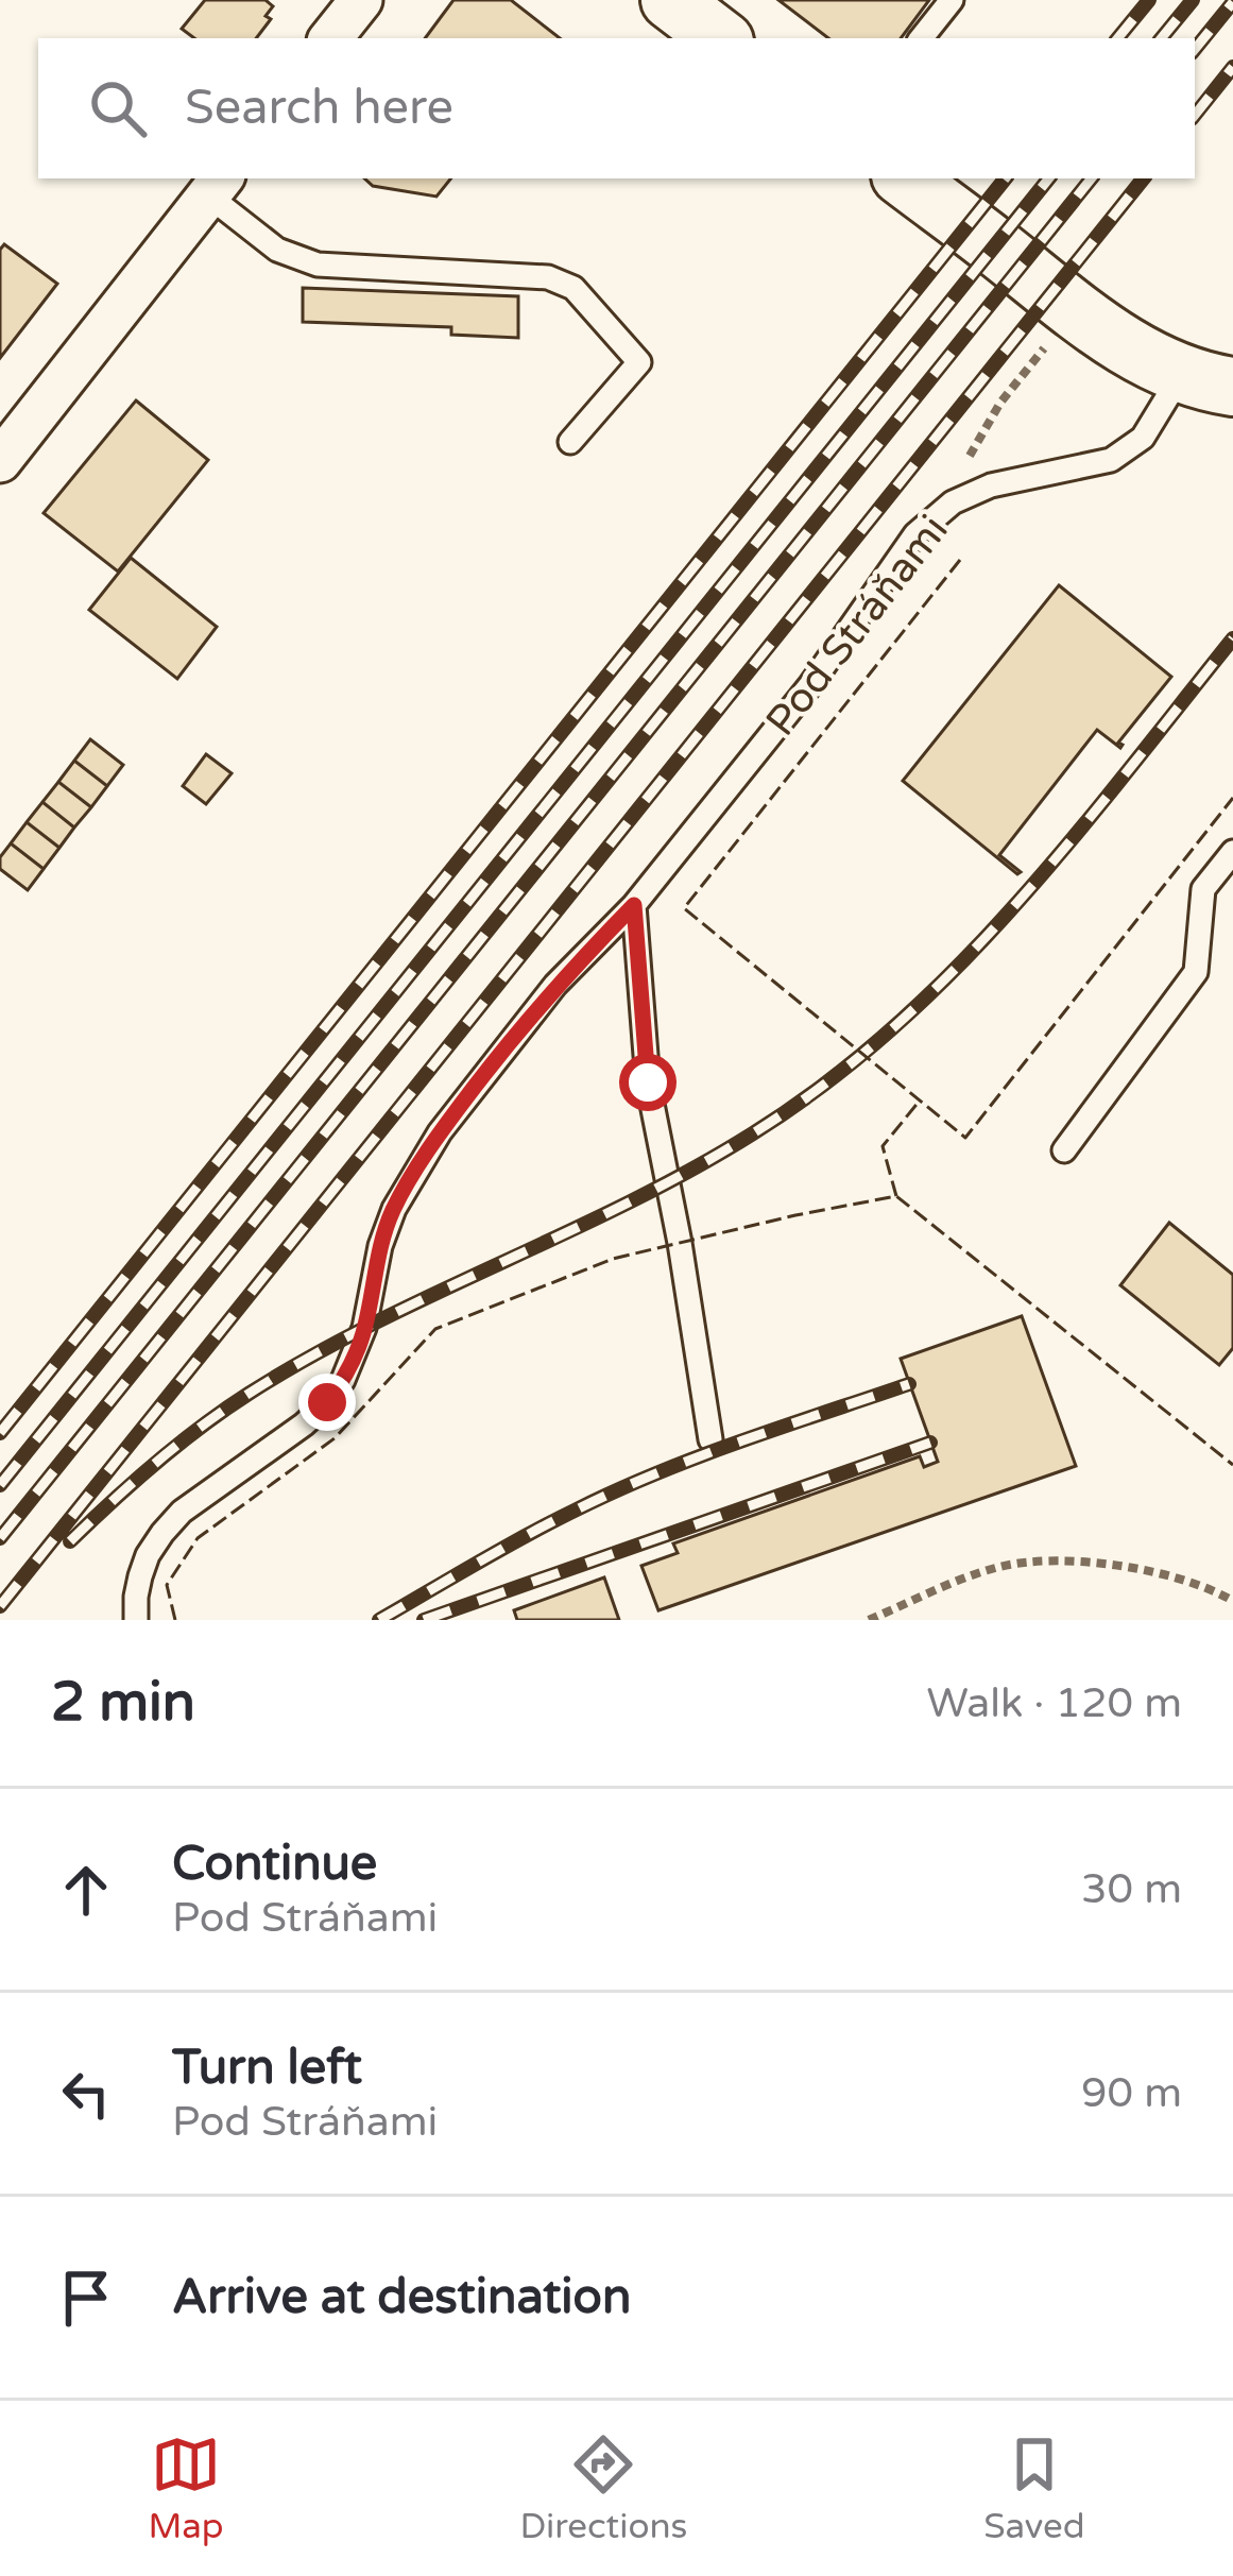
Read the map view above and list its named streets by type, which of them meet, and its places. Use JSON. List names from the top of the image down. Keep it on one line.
{"streets":{"street":["Pod Stráňami"]},"page":{"search":"Search here","heading":["2 min","Walk · 120 m"],"list":[["Continue","Pod Stráňami","30 m"],["Turn left","Pod Stráňami","90 m"],"Arrive at destination"],"nav":["Map","Directions","Saved"]}}
